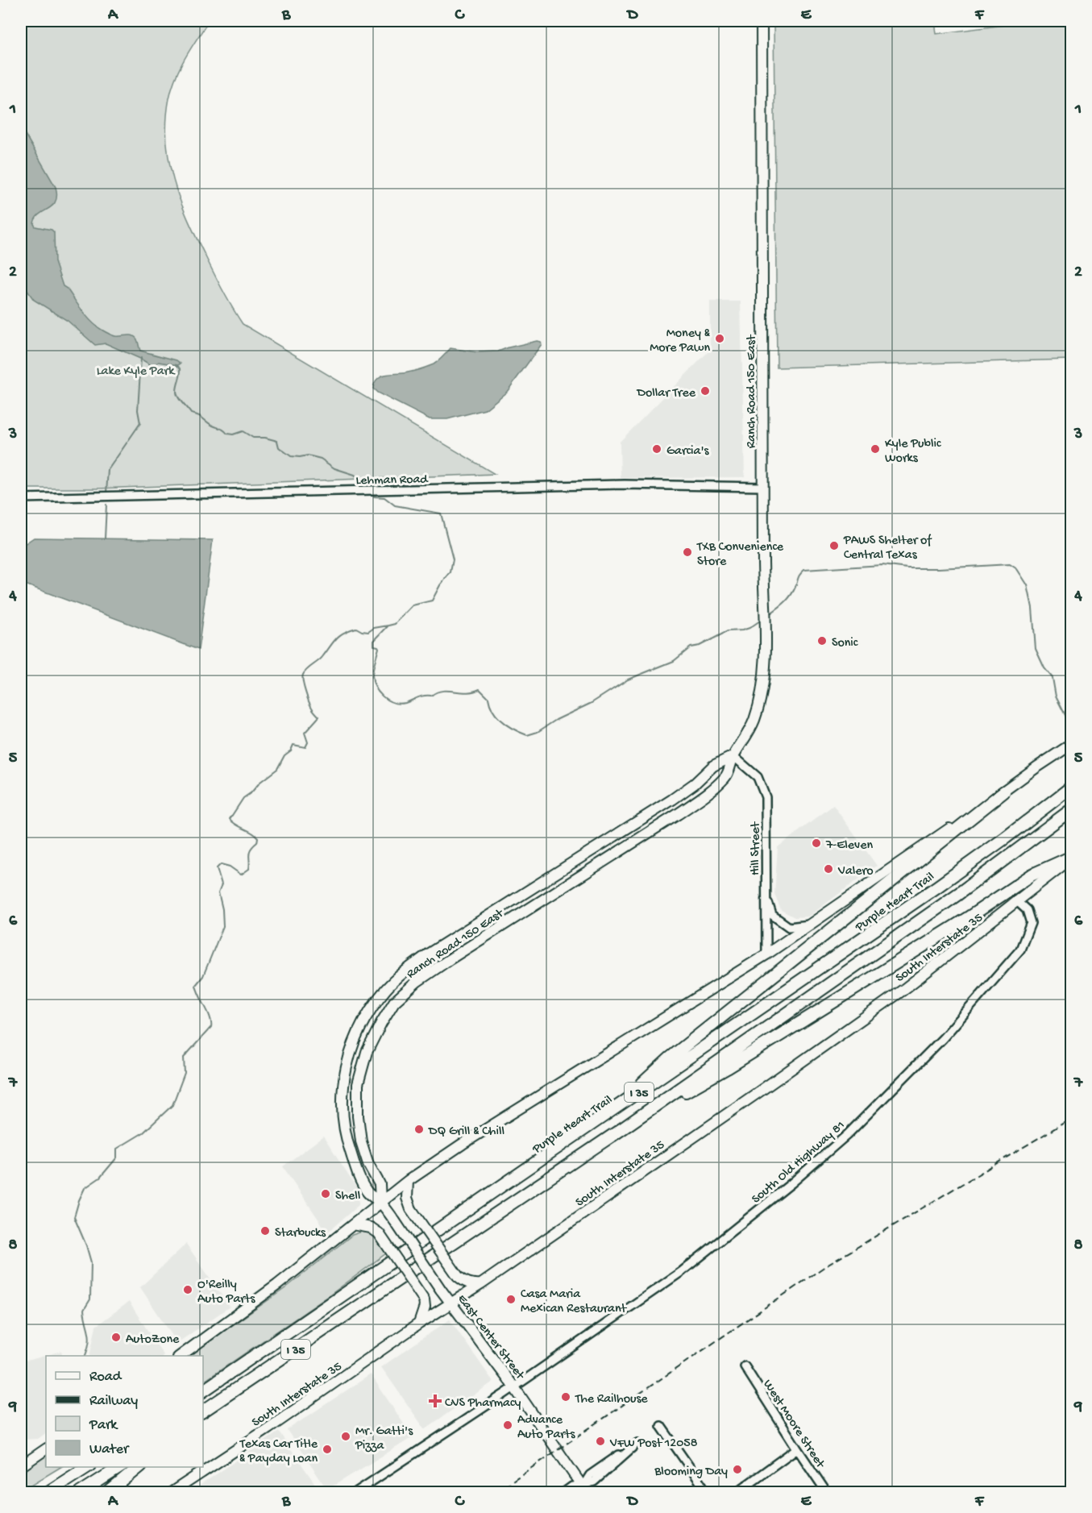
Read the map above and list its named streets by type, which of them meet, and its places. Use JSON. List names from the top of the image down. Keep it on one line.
{"streets":{"highway":["Purple Heart Trail","I 35"],"main road":["Ranch Road 150 East","South Interstate 35","East Center Street"],"street":["Lehman Road","Hill Street","South Old Highway 81","West Moore Street"]},"crossings":[["Ranch Road 150 East","Lehman Road"],["Ranch Road 150 East","Hill Street"],["Ranch Road 150 East","East Center Street"],["South Interstate 35","South Old Highway 81"],["South Interstate 35","East Center Street"],["South Old Highway 81","East Center Street"]],"parks":["Lake Kyle Park"],"places":{"other":["Money & More Pawn","Dollar Tree","Garcia's","Kyle Public Works","PAWS Shelter of Central Texas","TXB Convenience Store","Sonic","7-Eleven","Valero","DQ Grill & Chill","Shell","Starbucks","O'Reilly Auto Parts","Casa Maria Mexican Restaurant","AutoZone","The Railhouse","Advance Auto Parts","Mr. Gatti's Pizza","VFW Post 12058","Texas Car Title & Payday Loan","Blooming Day"],"health":["CVS Pharmacy"]},"legend":["Road","Railway","Park","Water"],"grid":{"columns":["A","B","C","D","E","F"],"rows":["1","2","3","4","5","6","7","8","9"]}}
